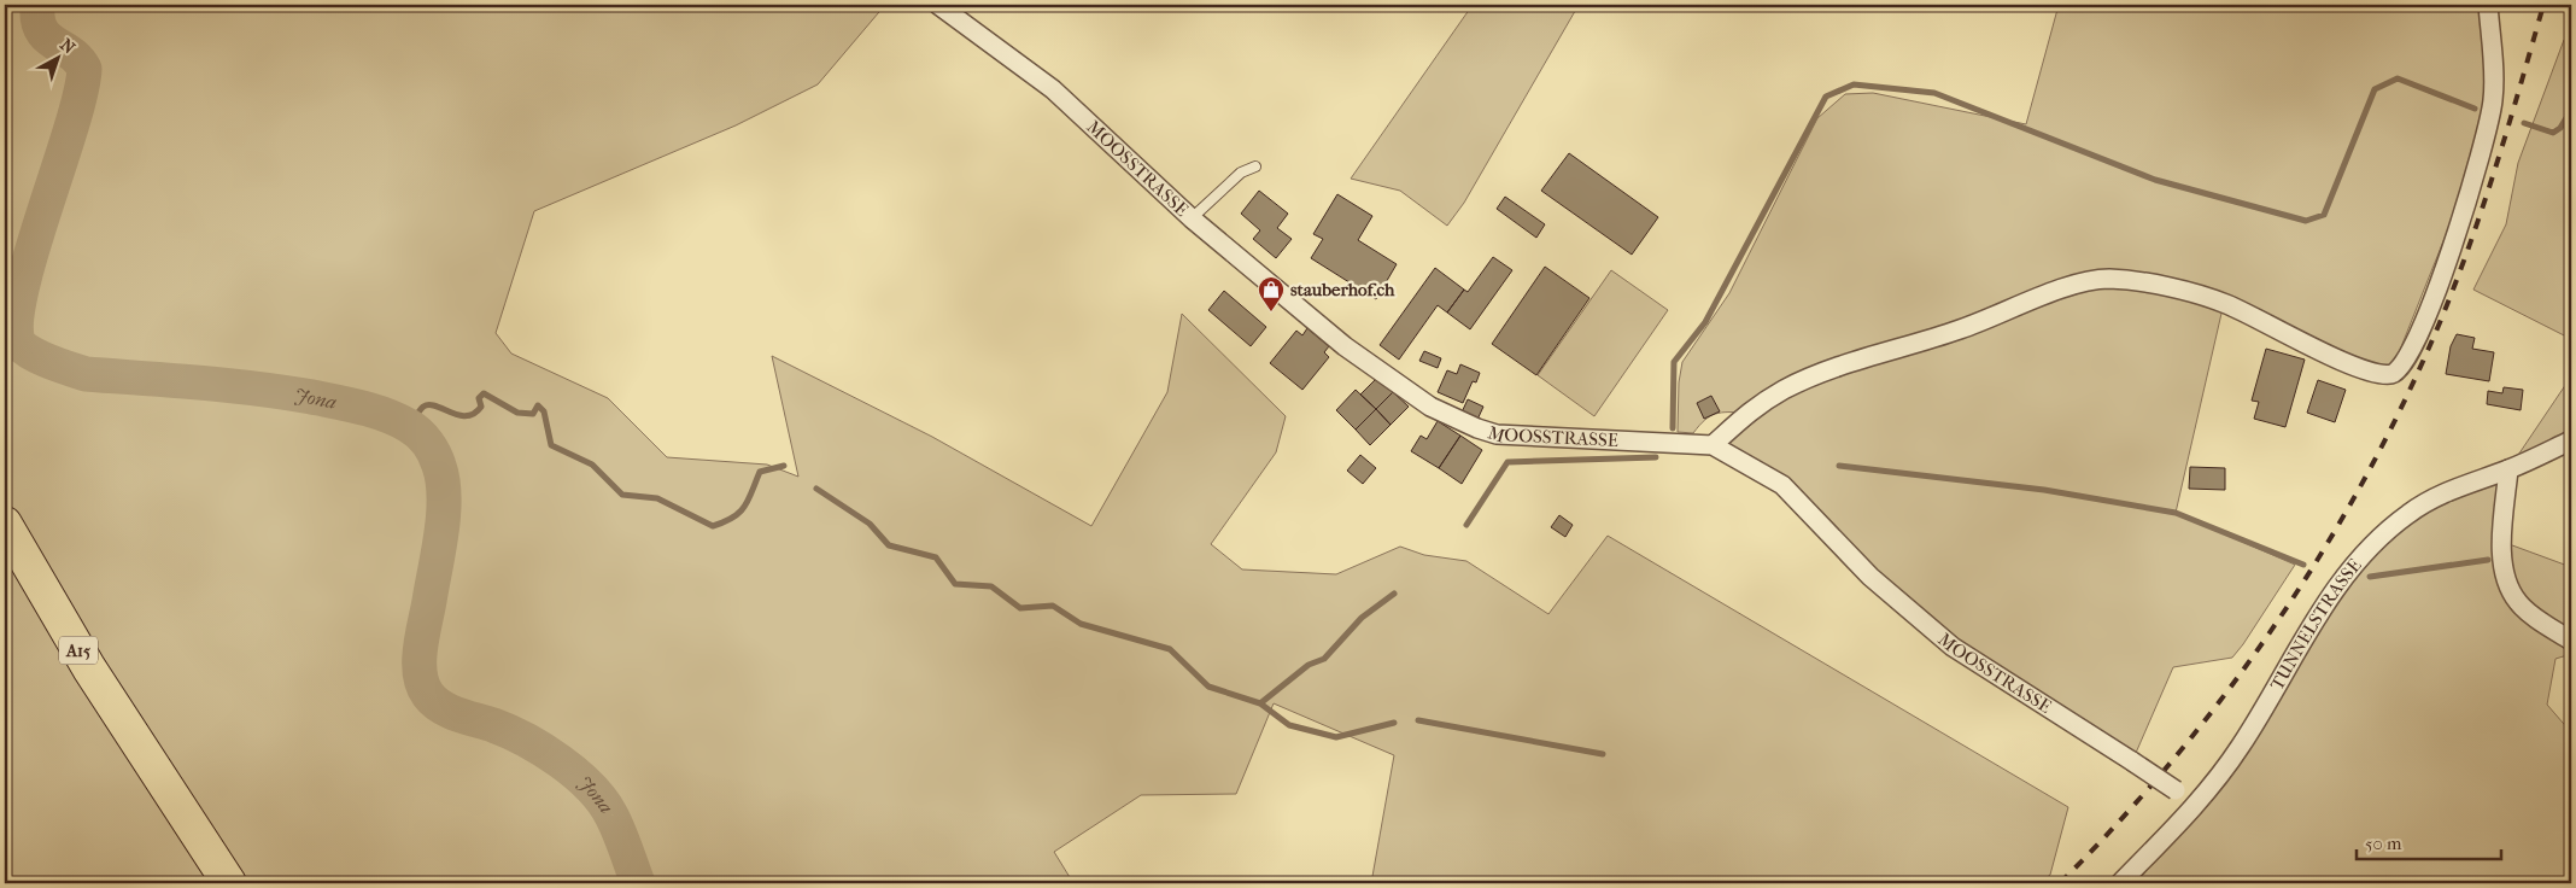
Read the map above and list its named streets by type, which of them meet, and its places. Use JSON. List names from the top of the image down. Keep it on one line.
{"streets":{"highway":["A15"],"street":["MOOSSTRASSE","TUNNELSTRASSE"]},"crossings":[["MOOSSTRASSE","TUNNELSTRASSE"]],"water":["Jona"],"places":{"shop":["stauberhof.ch"]},"scale_bar":"50 m","north":"top right"}
